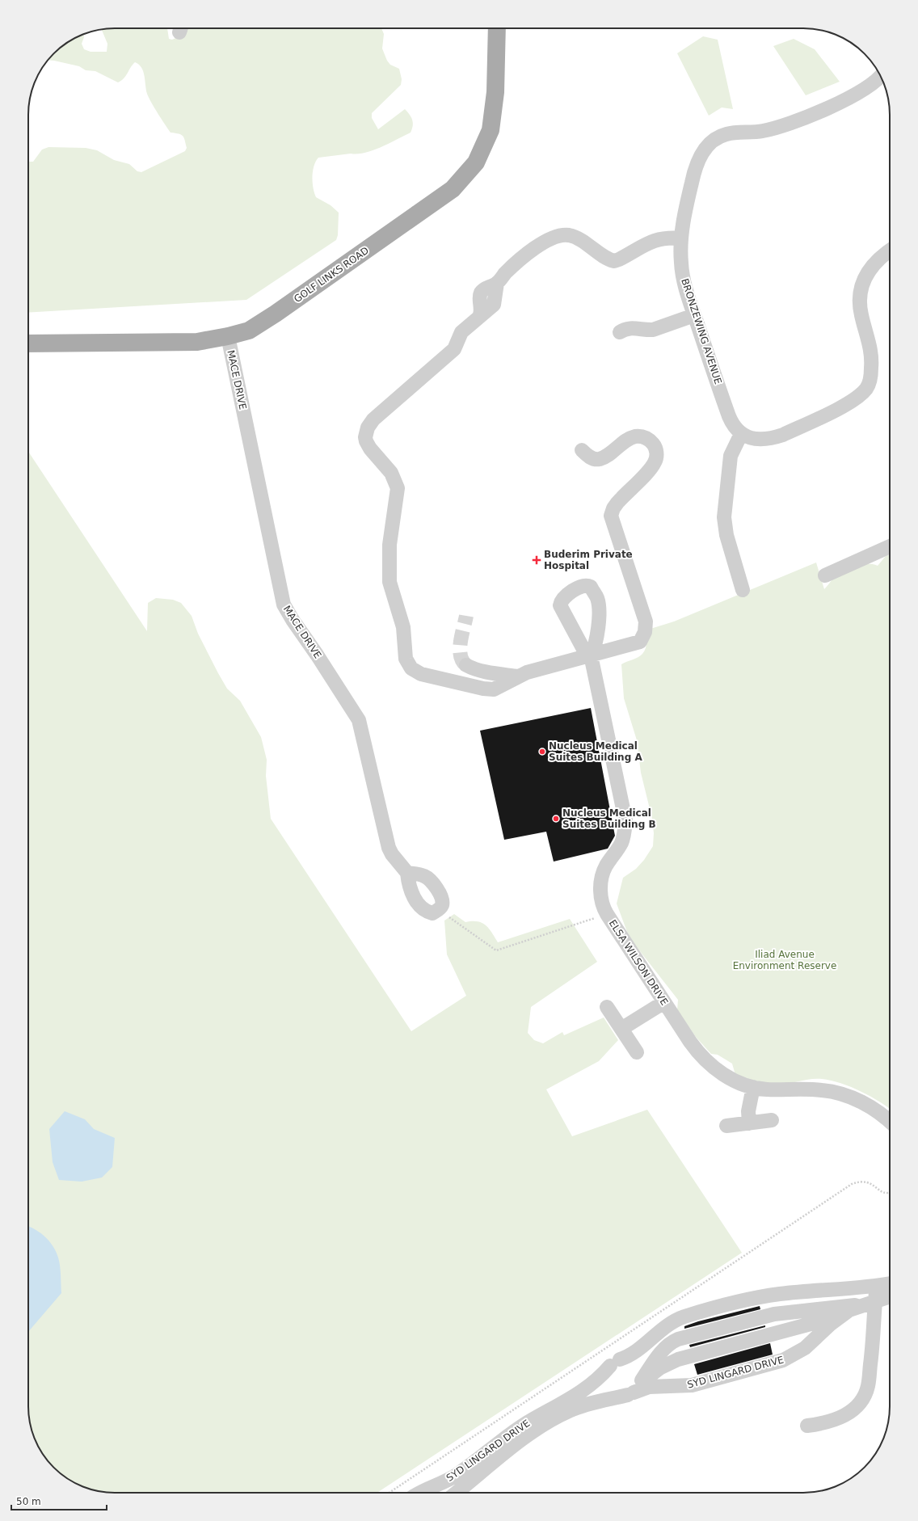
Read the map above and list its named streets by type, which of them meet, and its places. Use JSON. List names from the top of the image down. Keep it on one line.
{"streets":{"main road":["GOLF LINKS ROAD"],"street":["BRONZEWING AVENUE","MACE DRIVE","ELSA WILSON DRIVE","SYD LINGARD DRIVE"]},"crossings":[["GOLF LINKS ROAD","MACE DRIVE"]],"parks":["Iliad Avenue Environment Reserve"],"places":{"health":["Buderim Private Hospital"],"other":["Nucleus Medical Suites Building A","Nucleus Medical Suites Building B"]},"scale_bar":"50 m"}
